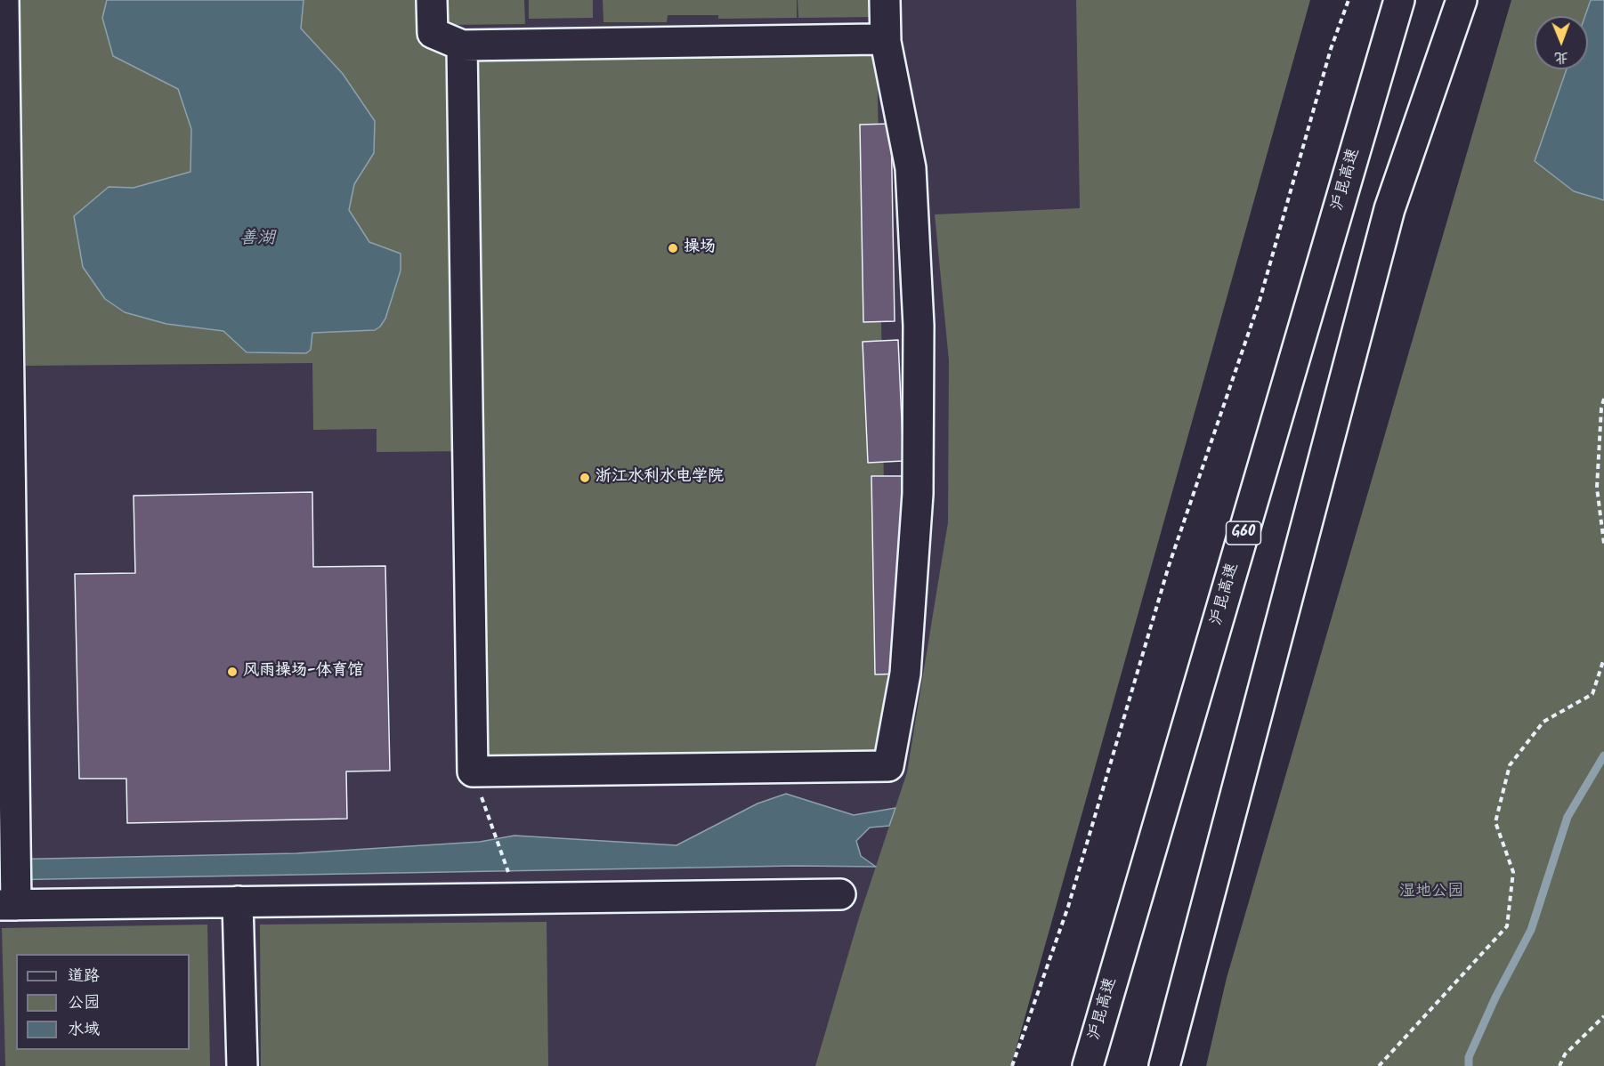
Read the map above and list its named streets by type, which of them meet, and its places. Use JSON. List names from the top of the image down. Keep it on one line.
{"streets":{"main road":["沪昆高速","G60"]},"water":["善湖"],"parks":["湿地公园"],"places":["操场","浙江水利水电学院","风雨操场-体育馆"],"legend":["道路","公园","水域"],"north":"bottom"}
